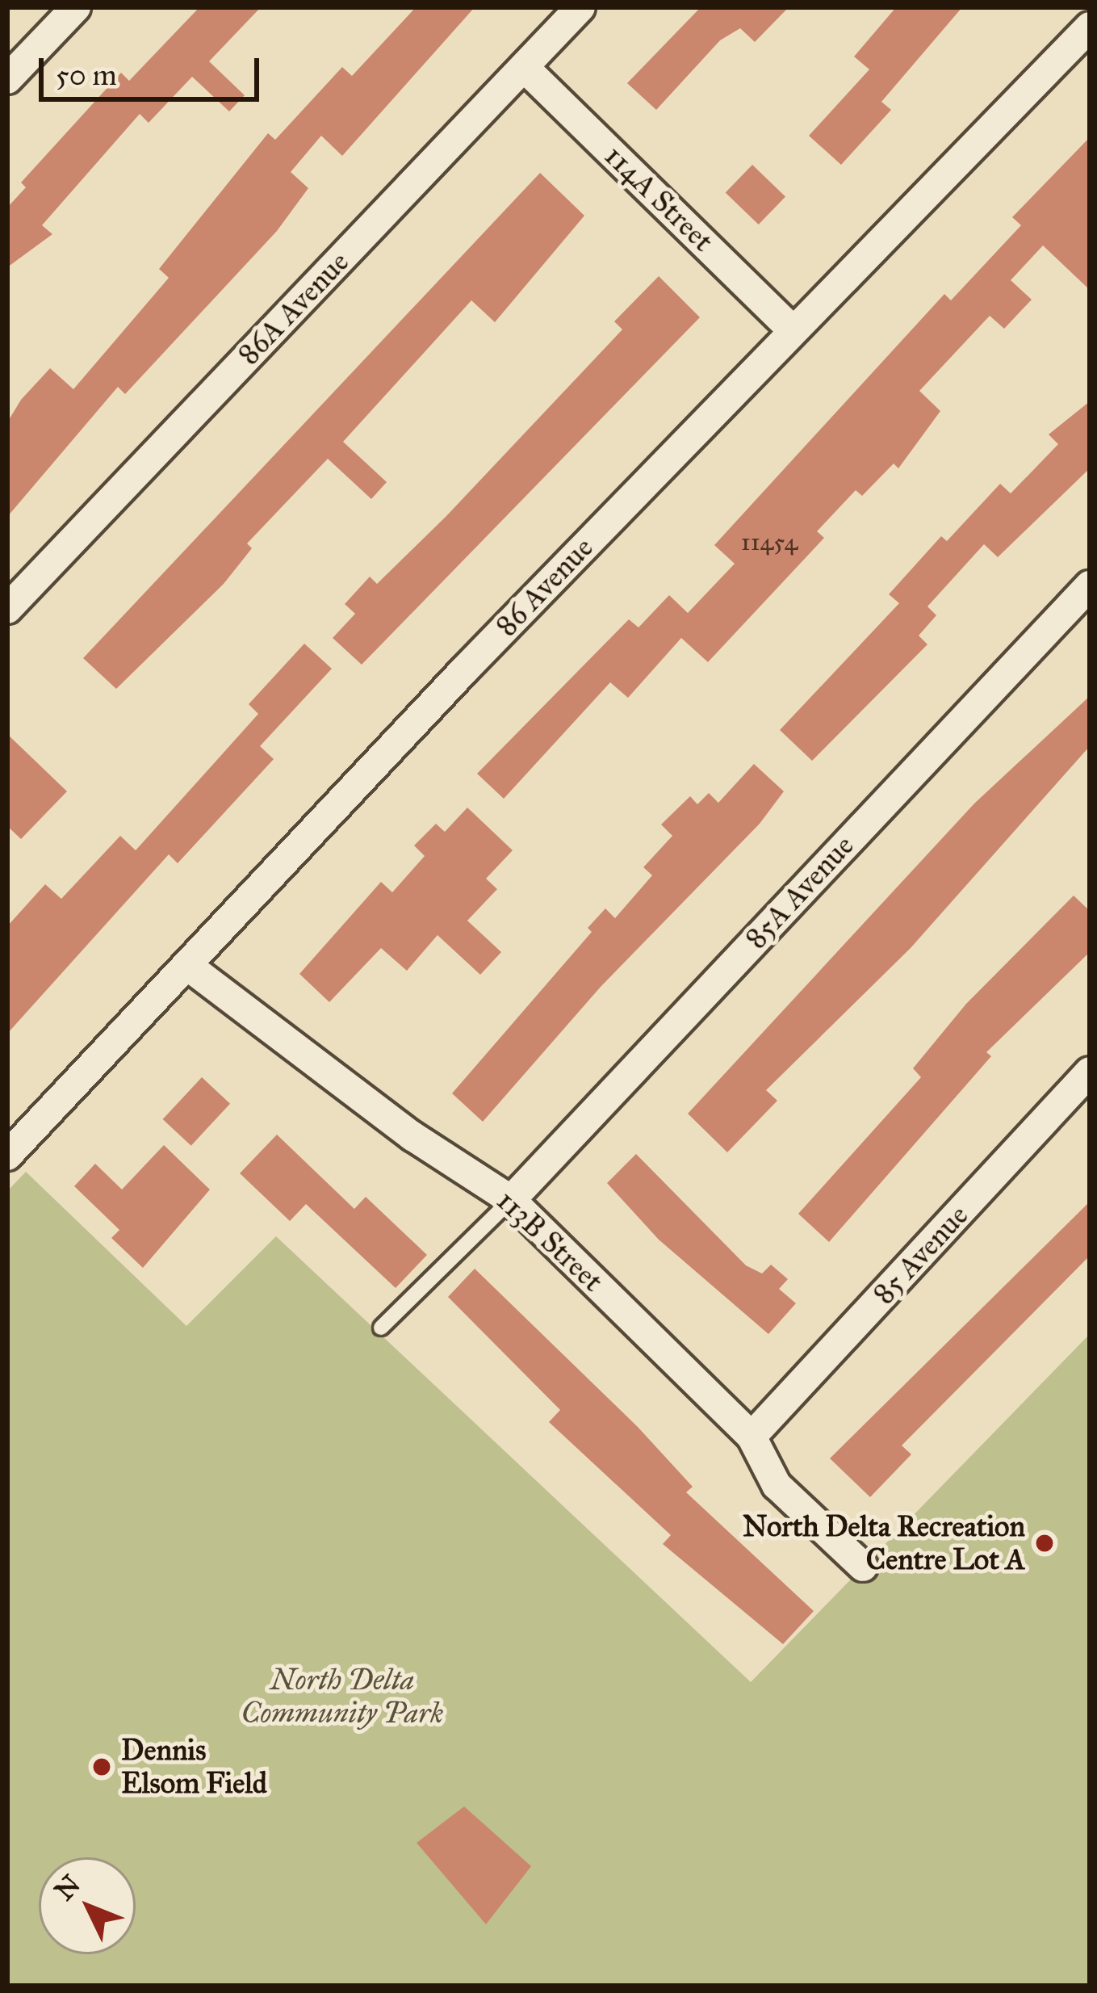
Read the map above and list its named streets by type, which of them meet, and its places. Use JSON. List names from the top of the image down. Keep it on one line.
{"streets":{"street":["114A Street","86A Avenue","86 Avenue","85A Avenue","113B Street","85 Avenue"]},"crossings":[["114A Street","86A Avenue"],["114A Street","86 Avenue"],["86 Avenue","113B Street"],["85A Avenue","113B Street"],["113B Street","85 Avenue"]],"parks":["North Delta Community Park"],"places":["North Delta Recreation Centre Lot A","Dennis Elsom Field"],"house_numbers":["11454"],"scale_bar":"50 m","north":"top left"}
